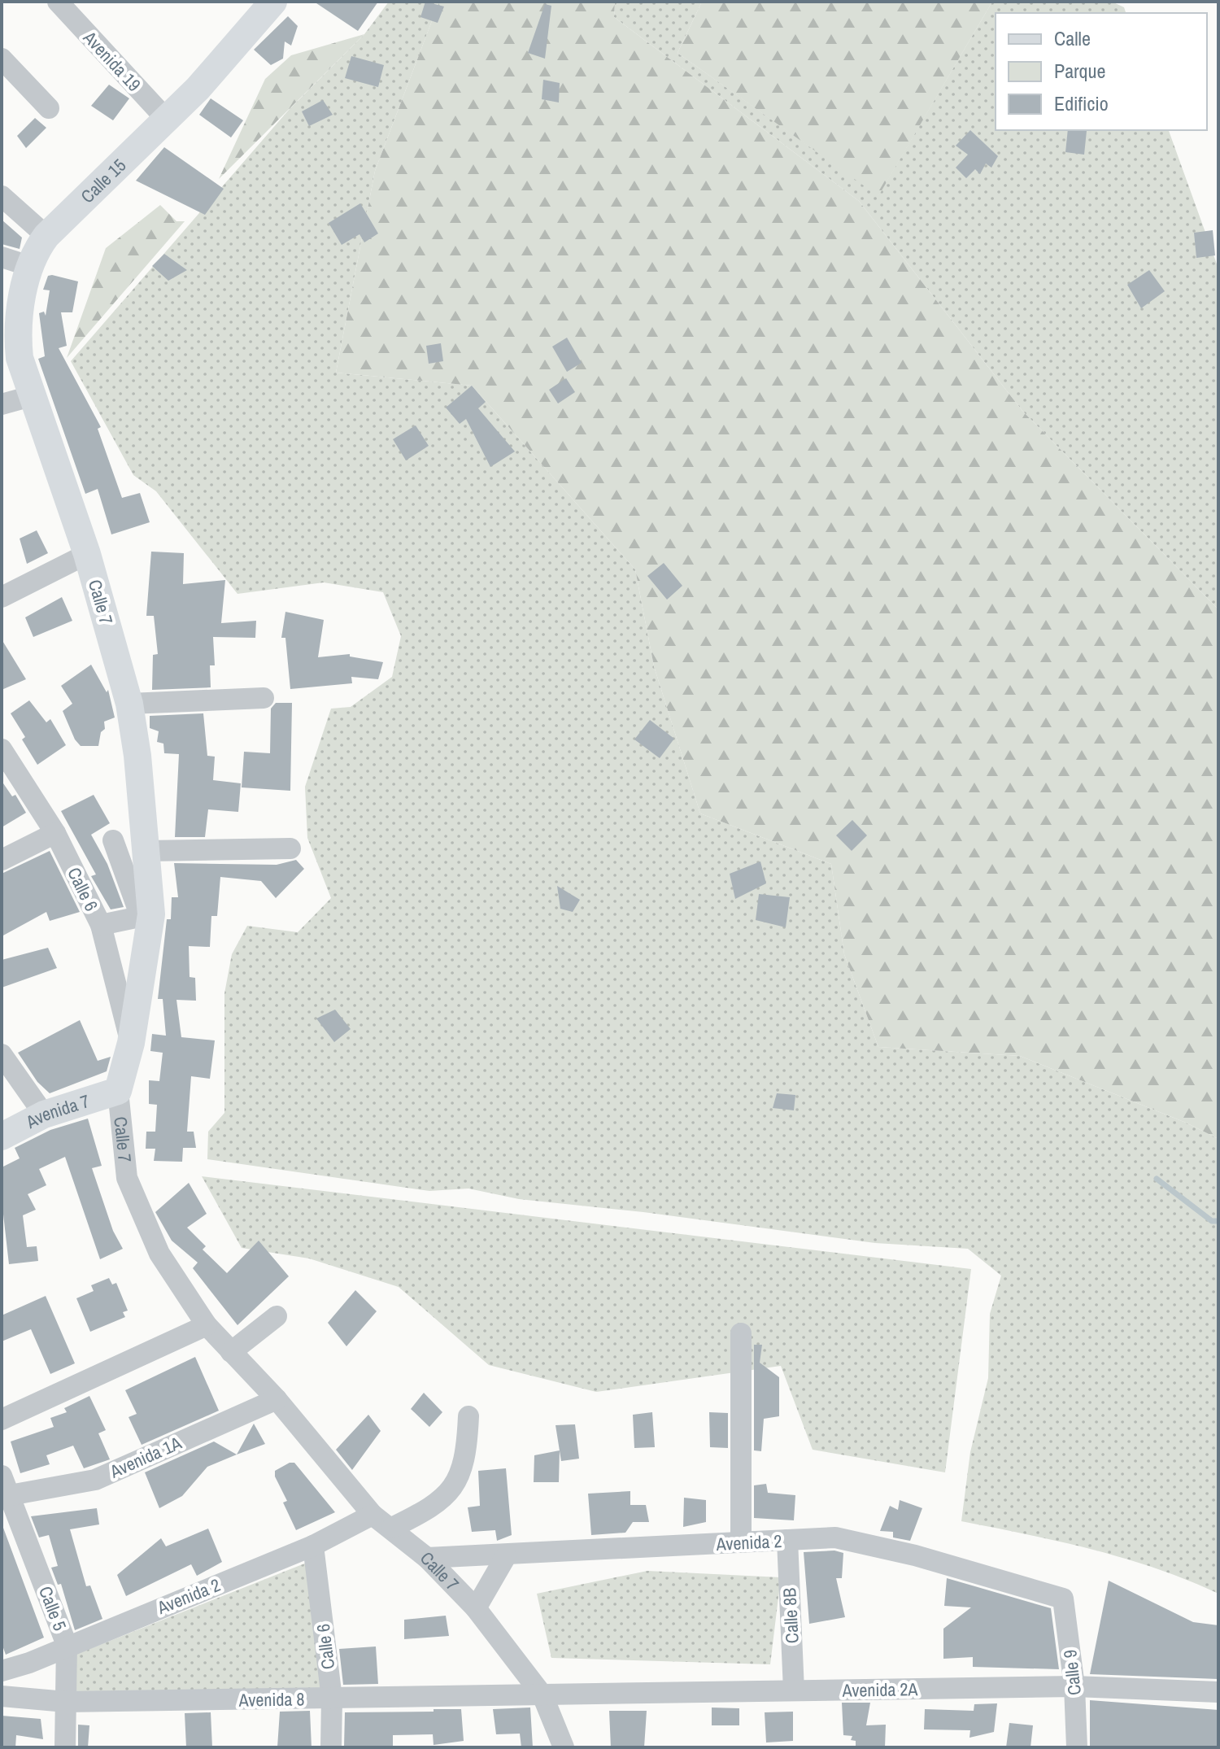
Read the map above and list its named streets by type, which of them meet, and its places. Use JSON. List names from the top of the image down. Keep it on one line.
{"streets":{"main road":["Calle 15","Calle 7","Avenida 7"],"street":["Avenida 19","Calle 6","Avenida 1A","Avenida 2","Calle 5","Calle 8B","Calle 9","Avenida 2A","Avenida 8"]},"crossings":[["Avenida 19","Calle 15"],["Calle 15","Calle 7"],["Calle 7","Calle 6"],["Calle 7","Avenida 7"],["Calle 7","Avenida 1A"],["Calle 7","Avenida 2"],["Calle 7","Avenida 2A"],["Calle 7","Avenida 8"],["Calle 6","Avenida 2"],["Calle 6","Avenida 8"],["Avenida 1A","Calle 5"],["Avenida 2","Calle 5"],["Avenida 2","Calle 8B"],["Avenida 2","Calle 9"],["Calle 5","Avenida 8"],["Calle 8B","Avenida 2A"],["Calle 9","Avenida 2A"],["Avenida 2A","Avenida 8"]],"legend":["Calle","Parque","Edificio"]}
